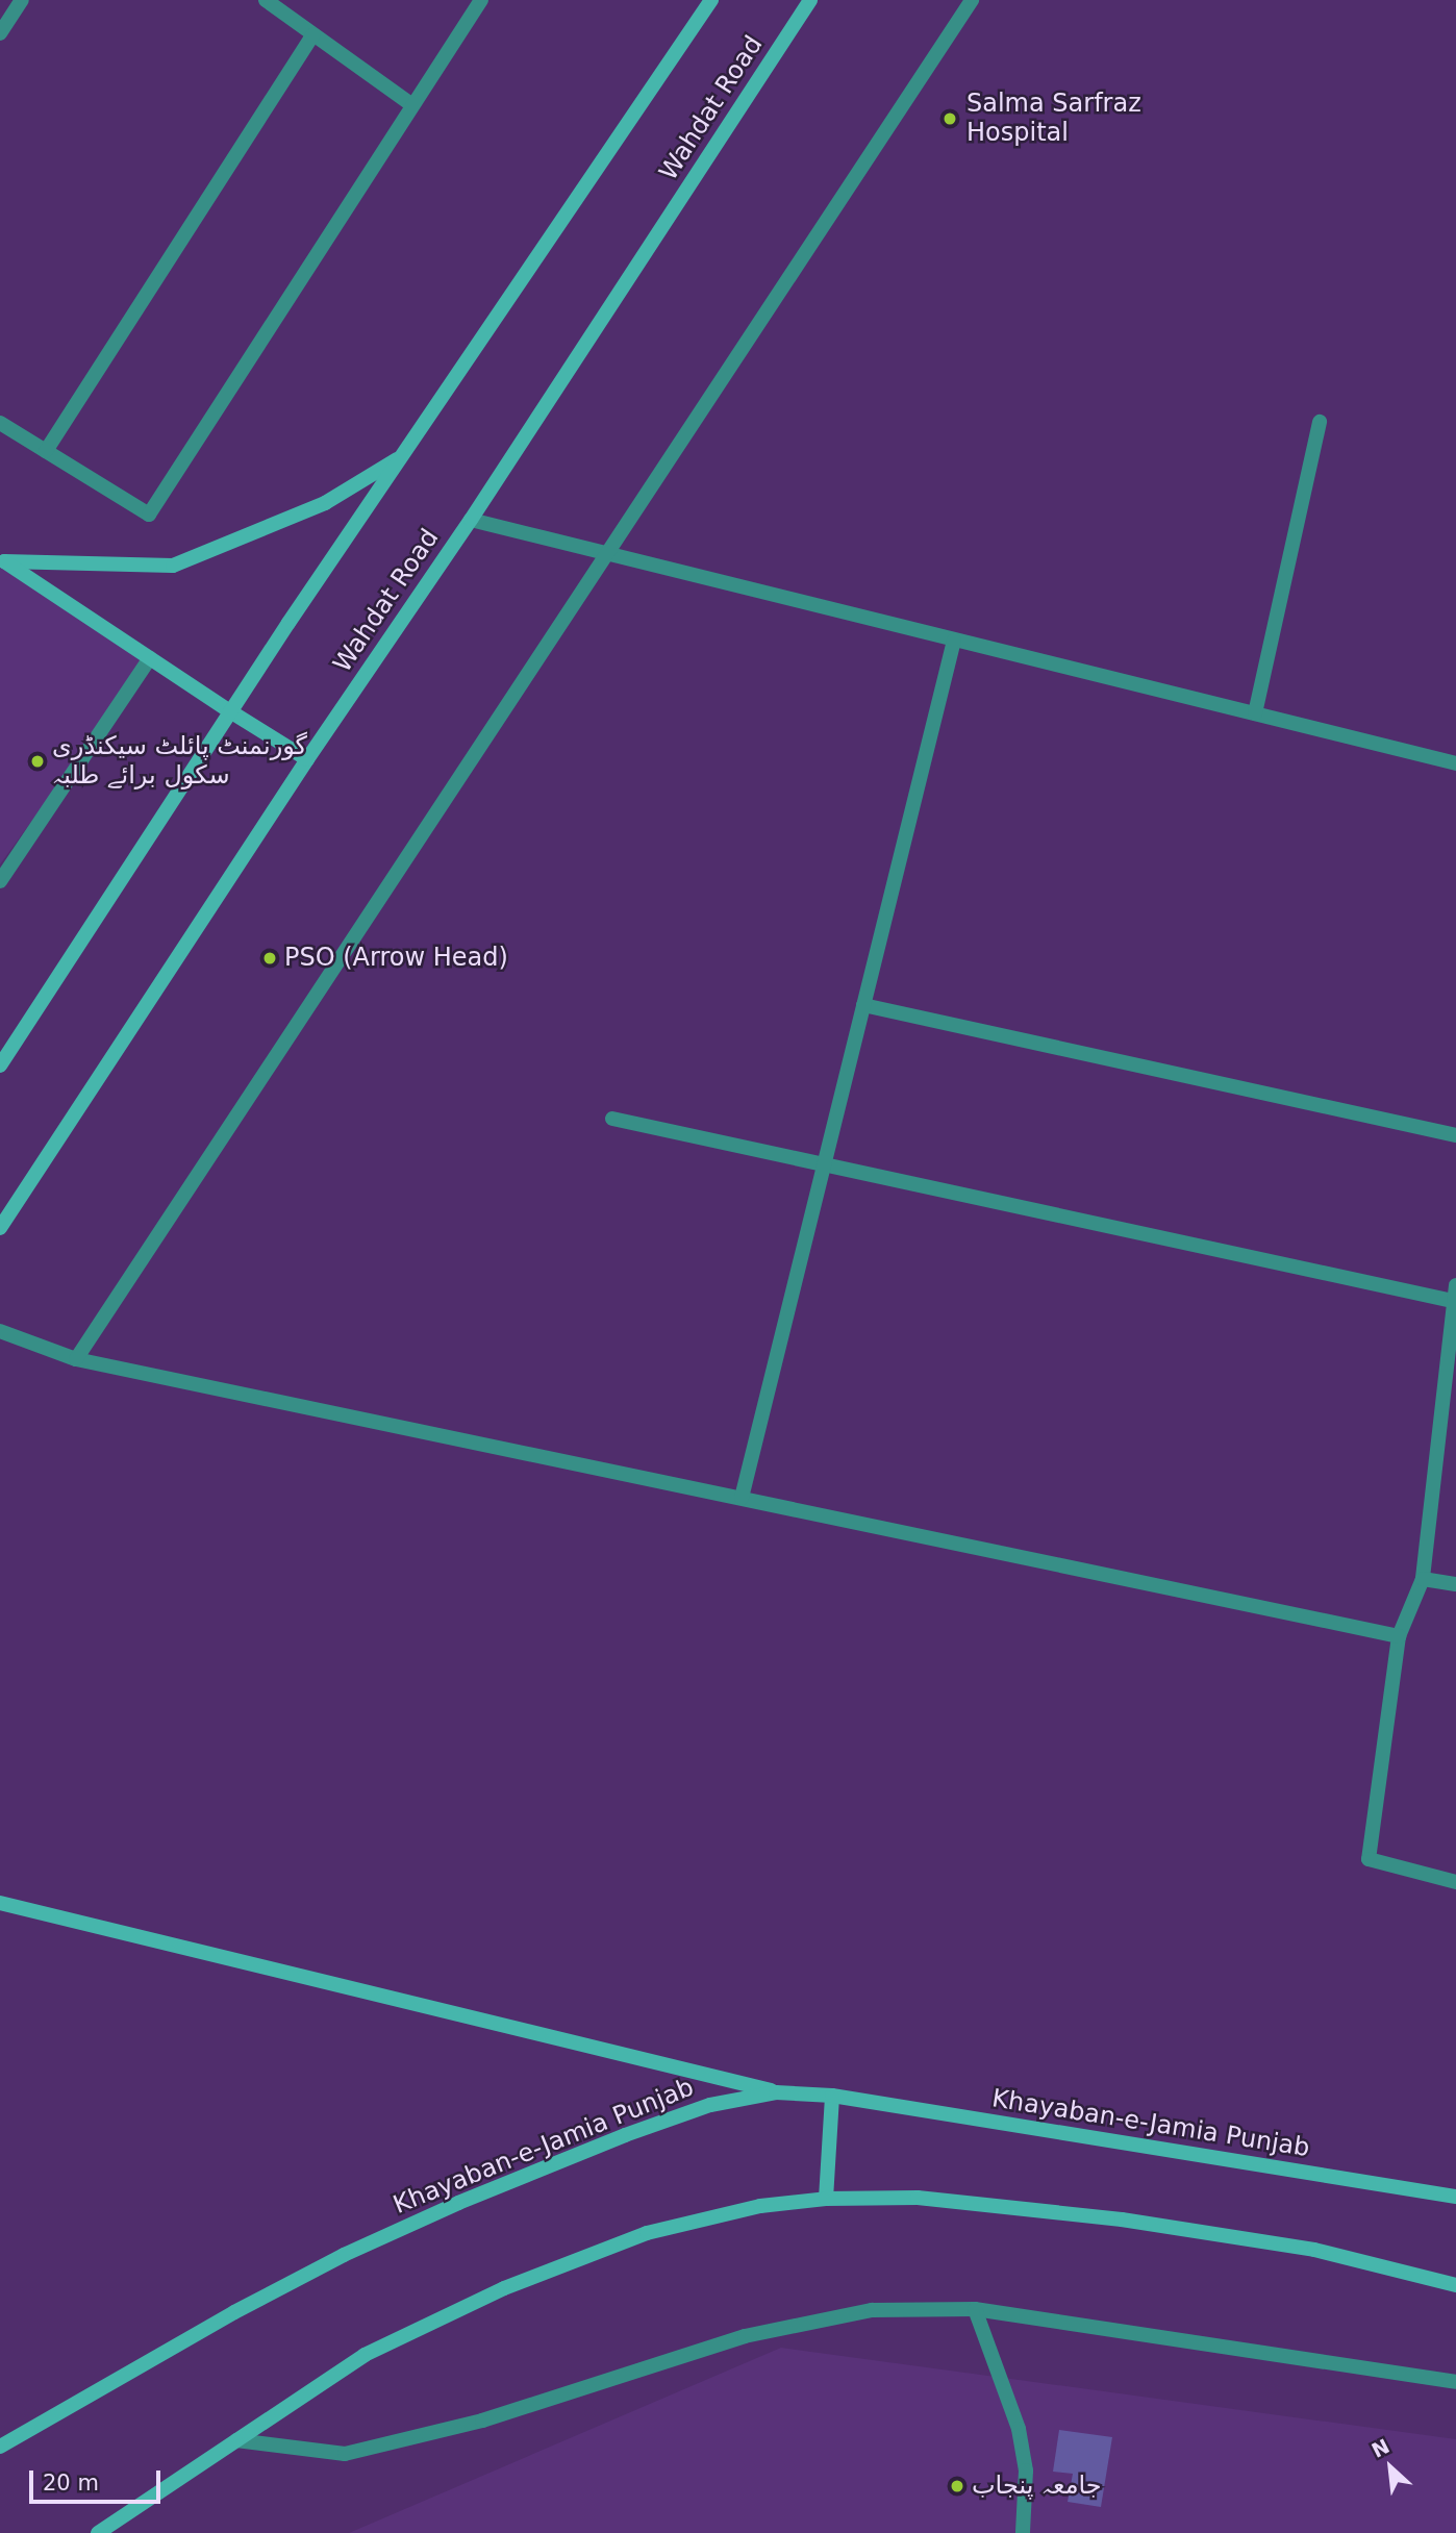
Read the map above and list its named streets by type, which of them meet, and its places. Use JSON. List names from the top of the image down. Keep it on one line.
{"streets":{"main road":["Wahdat Road","Khayaban-e-Jamia Punjab"]},"places":["Salma Sarfraz Hospital","گورنمنٹ پائلٹ سیکنڈری سکول برائے طلبہ","PSO (Arrow Head)","جامعہ پنجاب"],"scale_bar":"20 m","north":"top left"}
